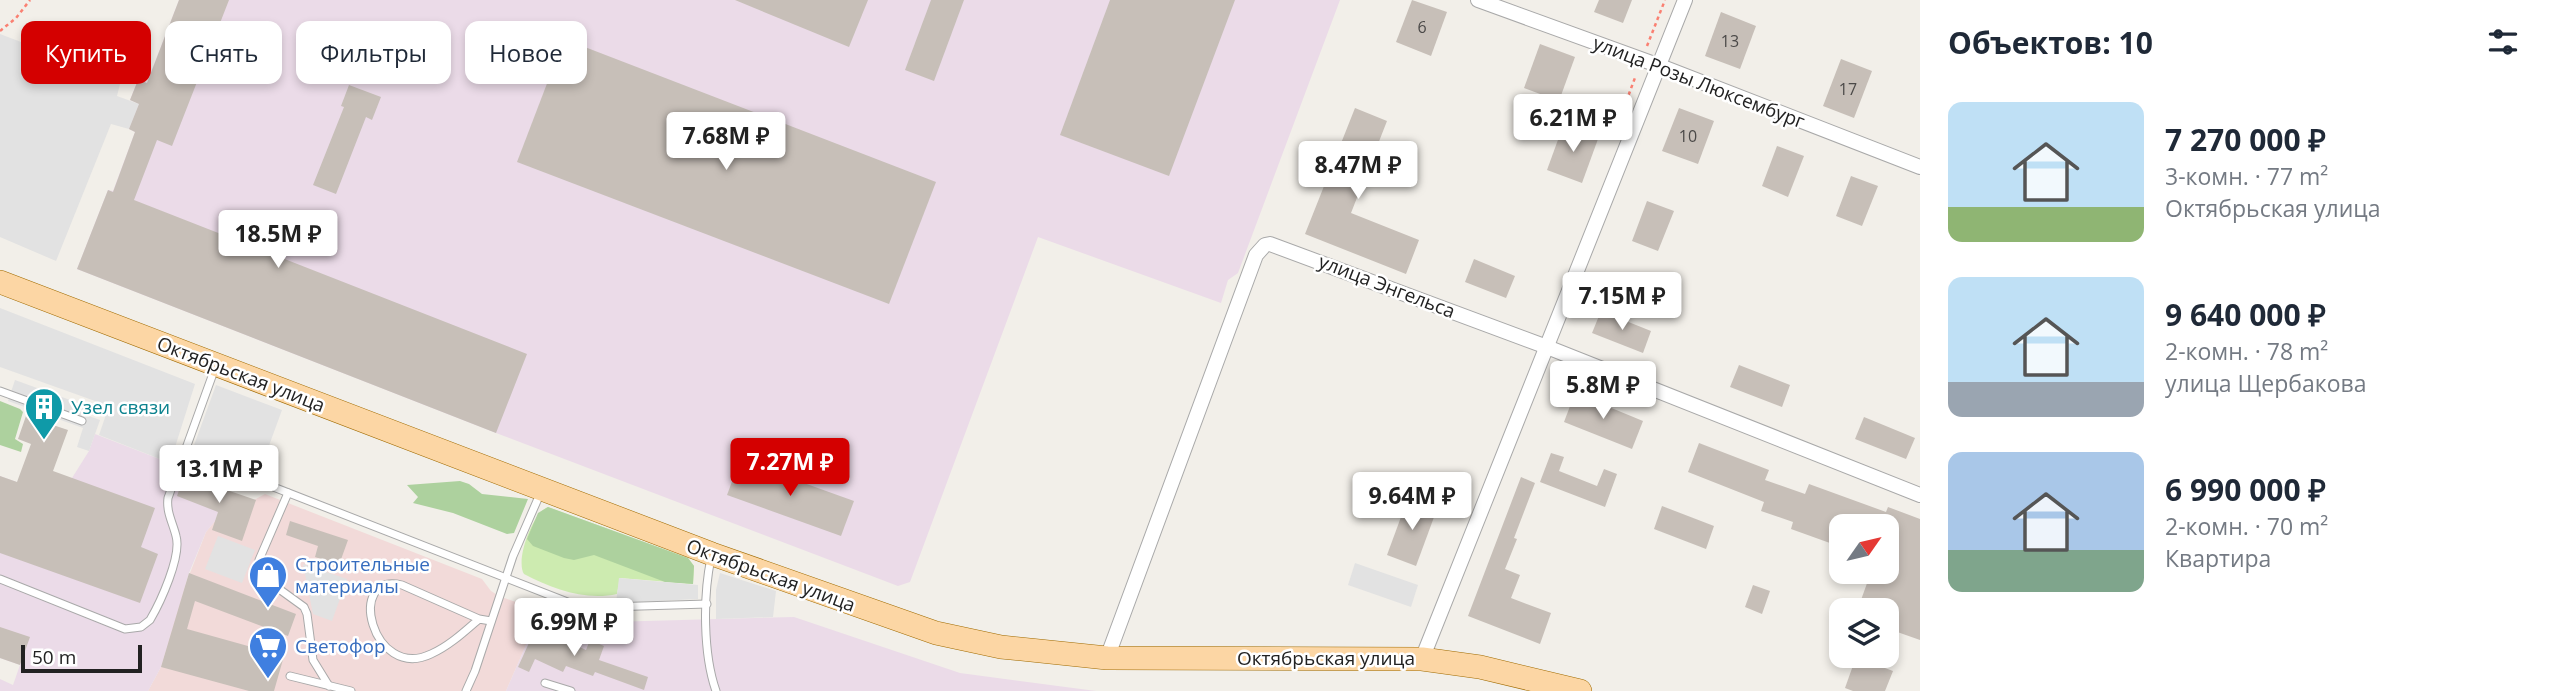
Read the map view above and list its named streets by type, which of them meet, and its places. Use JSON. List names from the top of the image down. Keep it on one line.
{"streets":{"main road":["Октябрьская улица"],"street":["улица Розы Люксембург","улица Энгельса"]},"crossings":[["улица Энгельса","Октябрьская улица"]],"places":{"building":["Узел связи"],"shop":["Строительные материалы"],"supermarket":["Светофор"]},"house_numbers":["6","13","17","10"],"scale_bar":"50 m","north":"top right","page":{"heading":"Объектов: 10","chip":["Купить","Снять","Фильтры","Новое"],"list":[{"name":"7 270 000 ₽","note":"3-комн. · 77 m² · Октябрьская улица"},{"name":"9 640 000 ₽","note":"2-комн. · 78 m² · улица Щербакова"},{"name":"6 990 000 ₽","note":"2-комн. · 70 m² · Квартира"}],"price":["6.21M ₽","7.68M ₽","8.47M ₽","18.5M ₽","7.15M ₽","5.8M ₽","7.27M ₽","13.1M ₽","9.64M ₽","6.99M ₽"],"scale":"50 m"}}
